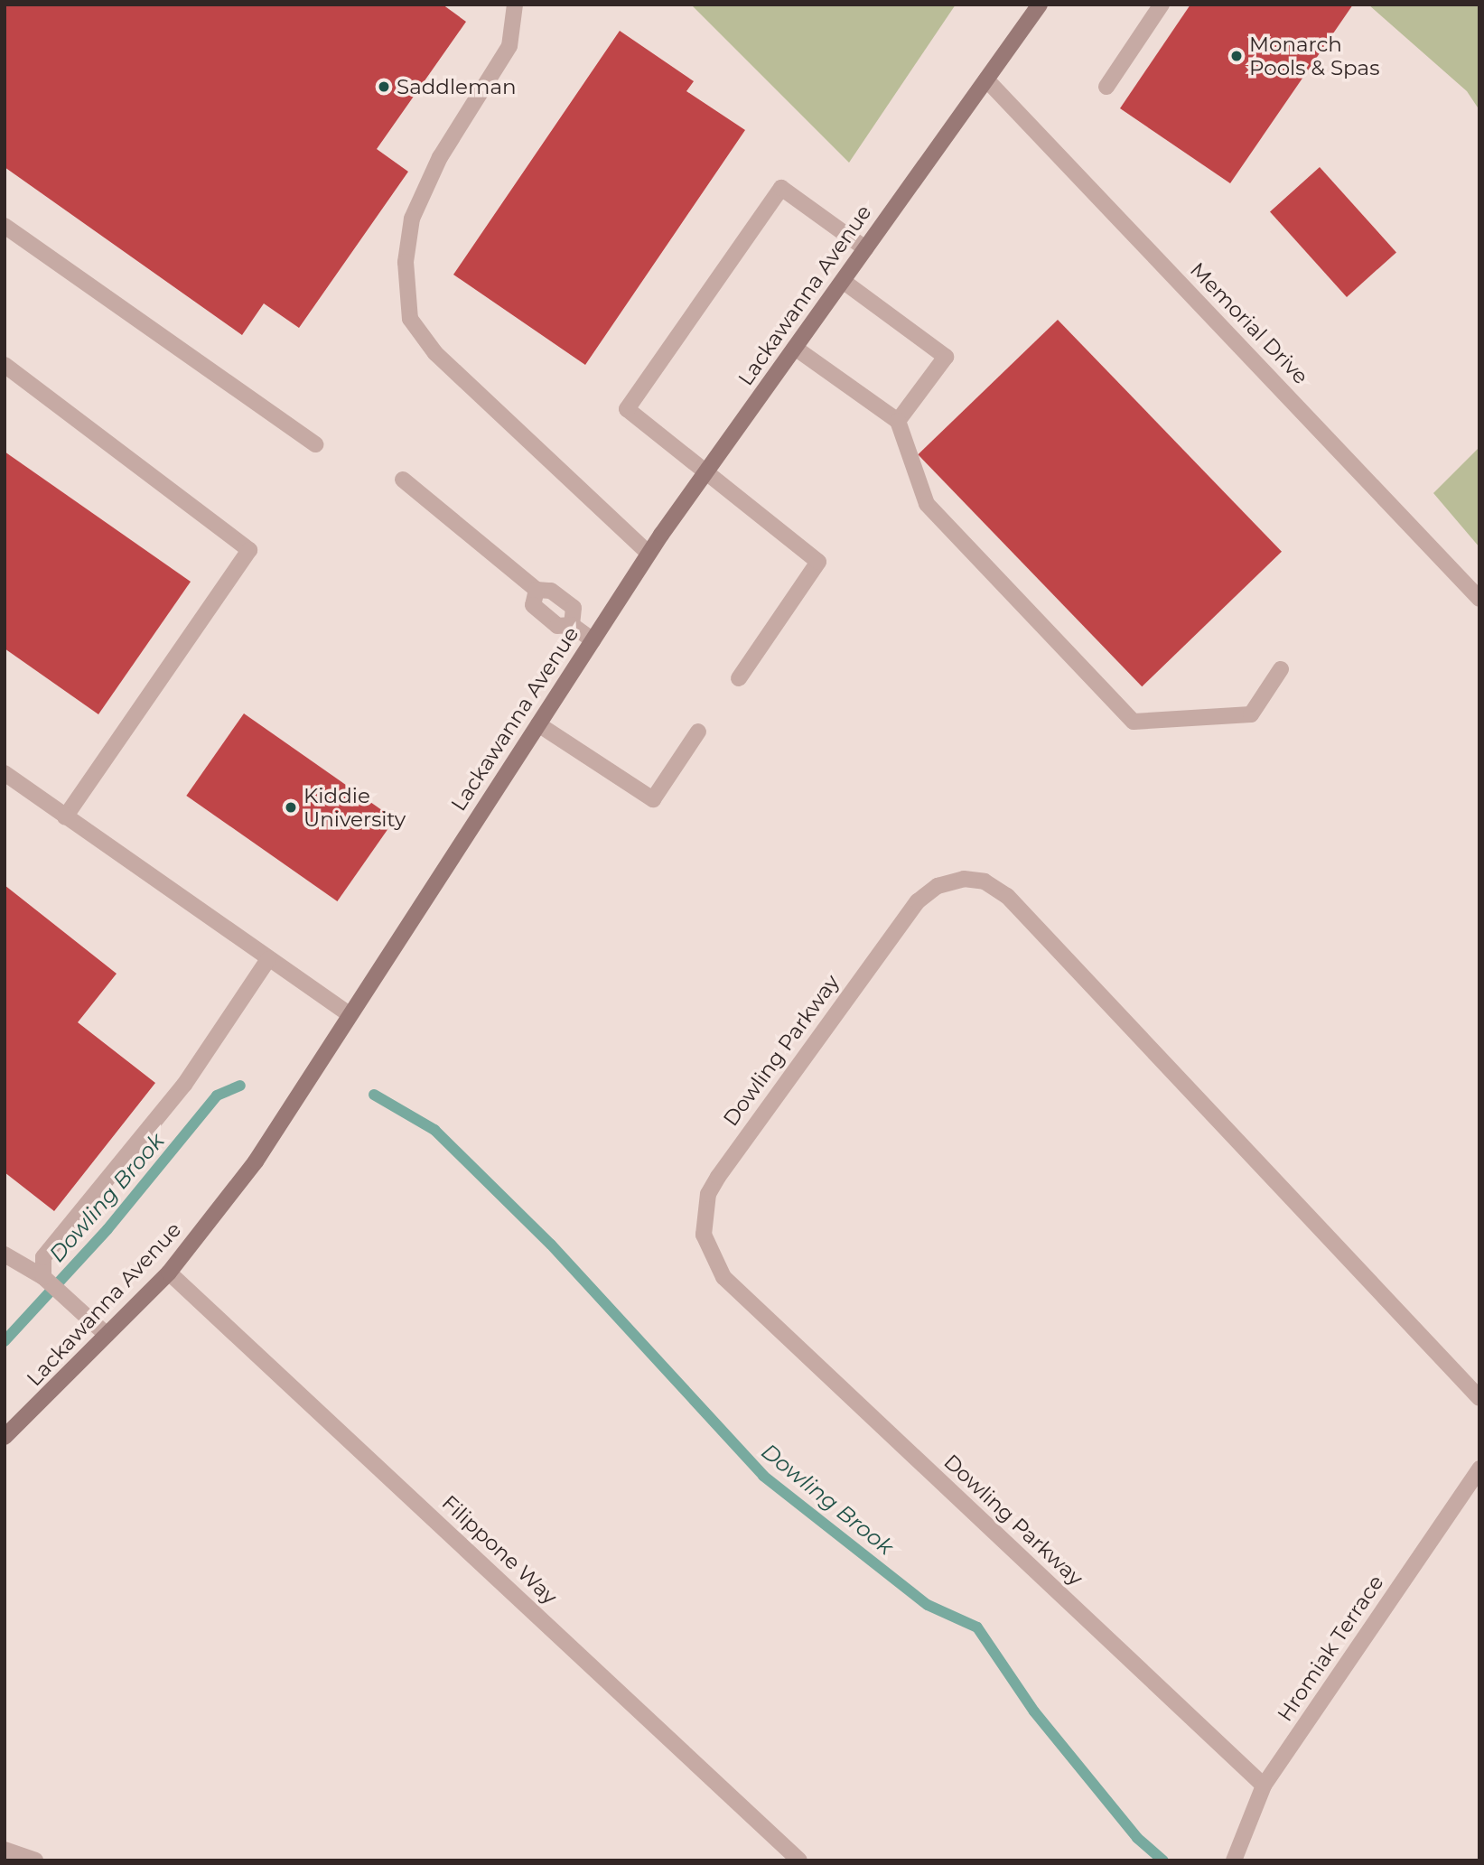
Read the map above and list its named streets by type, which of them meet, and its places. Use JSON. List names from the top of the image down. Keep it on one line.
{"streets":{"street":["Lackawanna Avenue","Memorial Drive","Dowling Parkway","Filippone Way","Hromiak Terrace"]},"crossings":[["Lackawanna Avenue","Memorial Drive"],["Lackawanna Avenue","Filippone Way"],["Dowling Parkway","Hromiak Terrace"]],"water":["Dowling Brook"],"places":["Monarch Pools & Spas","Saddleman","Kiddie University"]}
